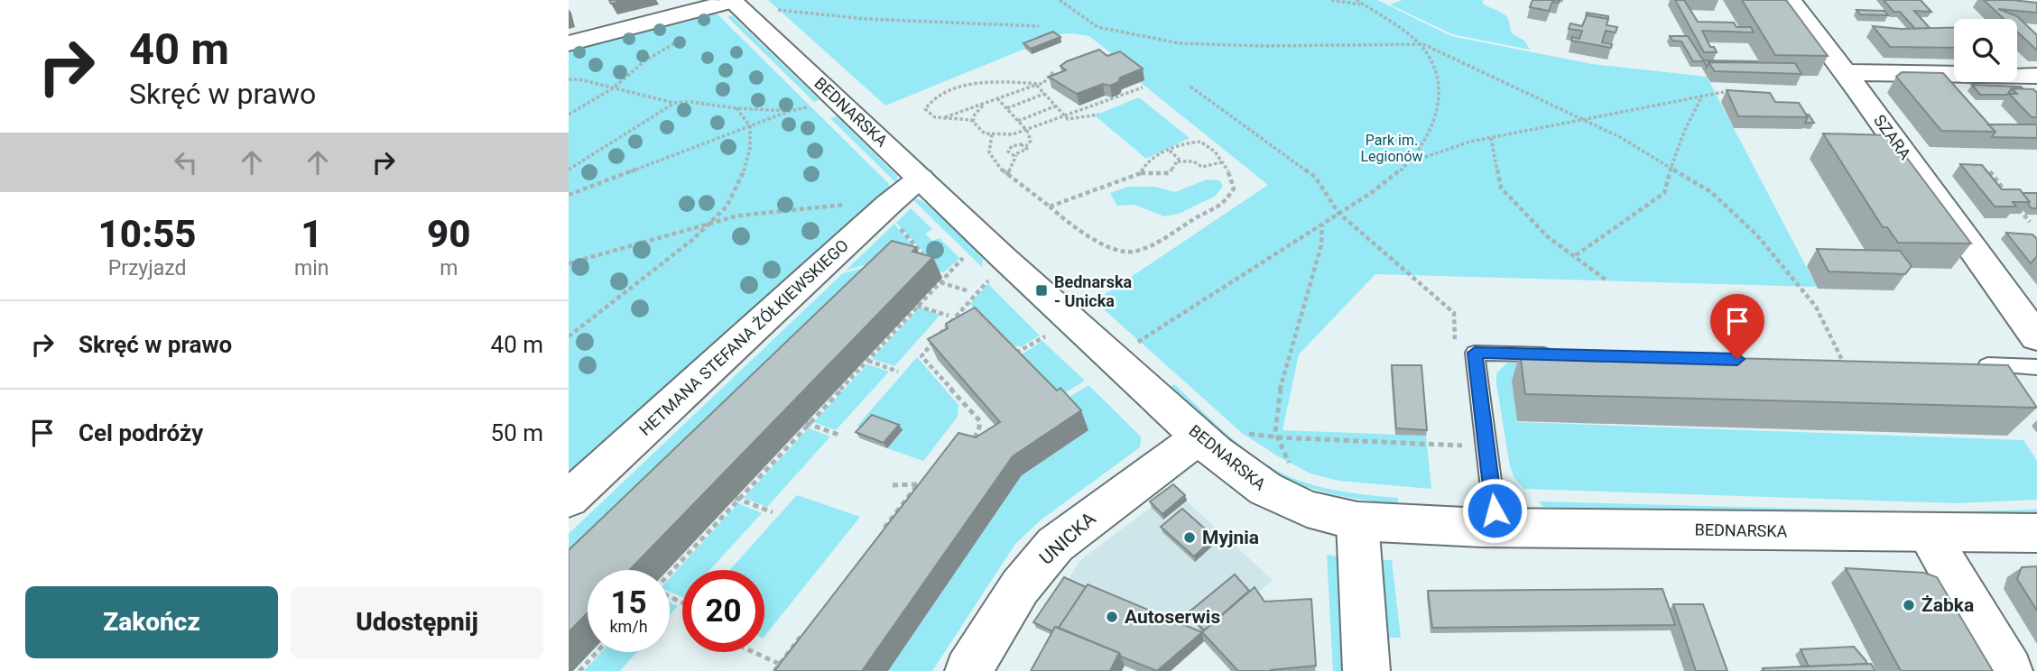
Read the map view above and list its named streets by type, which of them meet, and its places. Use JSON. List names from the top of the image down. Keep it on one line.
{"streets":{"street":["BEDNARSKA","SZARA","HETMANA STEFANA ŻÓŁKIEWSKIEGO","UNICKA"]},"crossings":[["BEDNARSKA","HETMANA STEFANA ŻÓŁKIEWSKIEGO"],["BEDNARSKA","UNICKA"]],"parks":["Park im. Legionów"],"places":{"transit":["Bednarska - Unicka"],"other":["Myjnia","Żabka","Autoserwis"]},"page":{"turn":["40 m","Skręć w prawo"],"eta":["10:55","Przyjazd","1","min","90","m"],"list":[{"name":"Skręć w prawo","value":"40 m"},{"name":"Cel podróży","value":"50 m"}],"speed":"15 km/h","limit":"20","buttons":["Zakończ","Udostępnij"]}}
